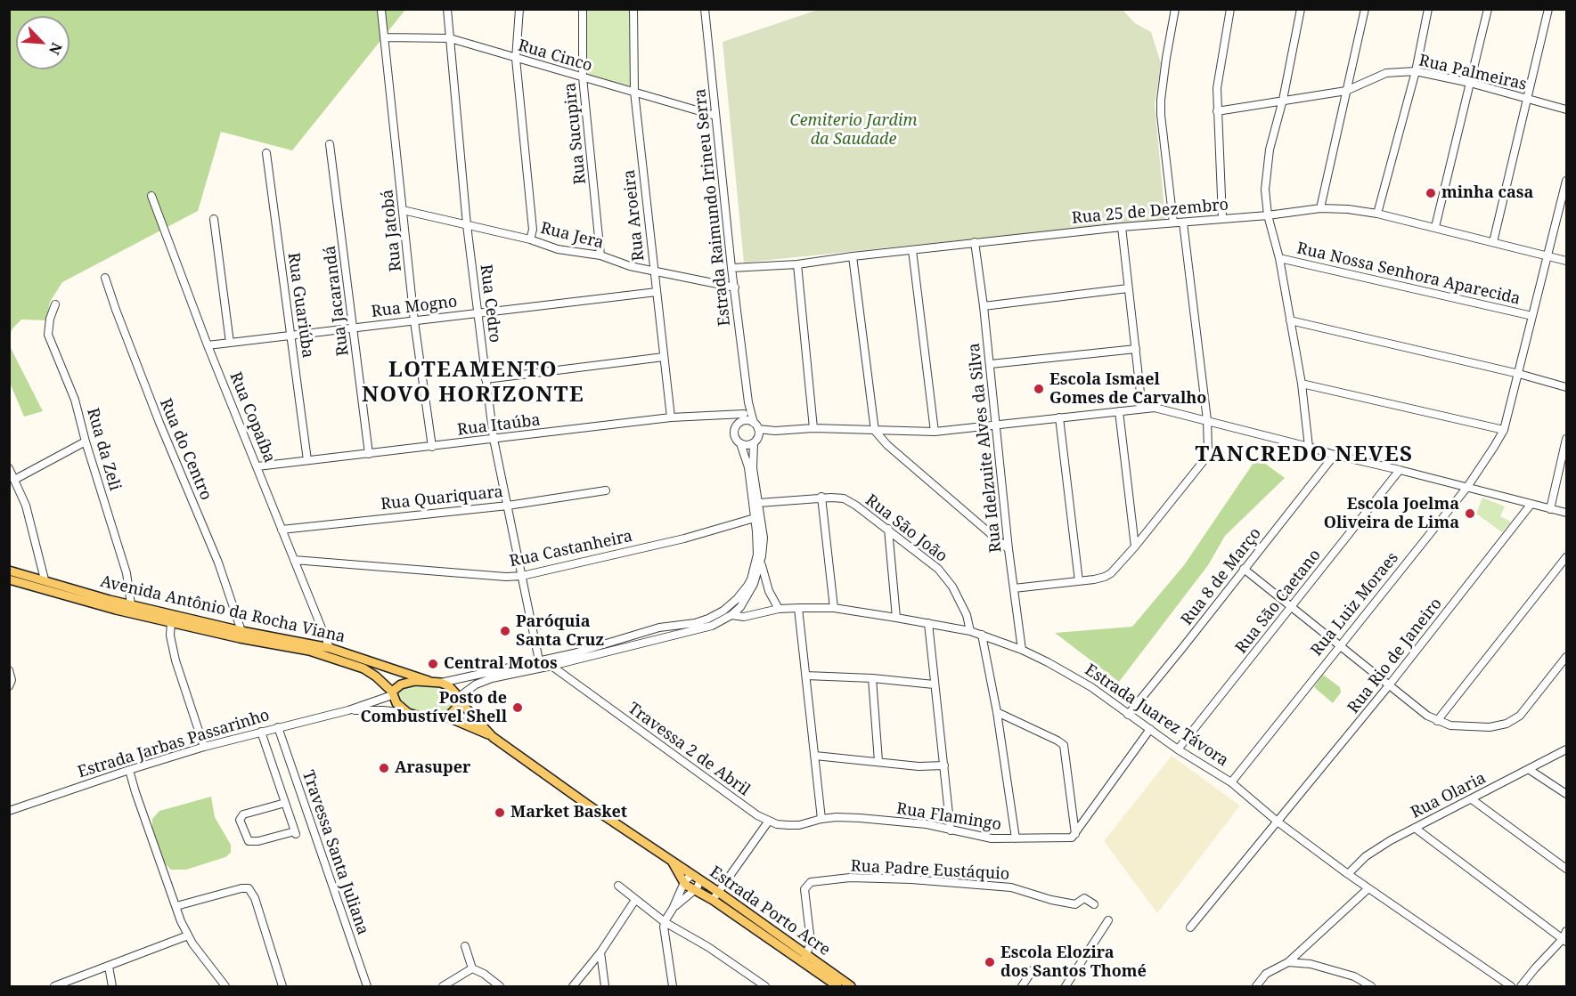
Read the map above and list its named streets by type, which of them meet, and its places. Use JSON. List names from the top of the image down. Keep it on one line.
{"streets":{"main road":["Avenida Antônio da Rocha Viana","Estrada Porto Acre"],"street":["Rua Cinco","Rua Palmeiras","Rua Sucupira","Estrada Raimundo Irineu Serra","Rua 25 de Dezembro","Rua Aroeira","Rua Jatobá","Rua Jera","Rua Nossa Senhora Aparecida","Rua Jacarandá","Rua Cedro","Rua Guariúba","Rua Mogno","Rua Copaíba","Rua Itaúba","Rua Idelzuite Alves da Silva","Rua da Zeli","Rua do Centro","Rua Quariquara","Rua São João","Rua Castanheira","Rua 8 de Março","Rua São Caetano","Rua Luiz Moraes","Rua Rio de Janeiro","Estrada Juarez Távora","Estrada Jarbas Passarinho","Travessa 2 de Abril","Rua Olaria","Rua Flamingo","Travessa Santa Juliana","Rua Padre Eustáquio"]},"crossings":[["Rua Cinco","Rua Sucupira"],["Rua Cinco","Estrada Raimundo Irineu Serra"],["Rua Cinco","Rua Aroeira"],["Rua Cinco","Rua Jatobá"],["Rua Cinco","Rua Cedro"],["Rua Sucupira","Rua Jera"],["Estrada Raimundo Irineu Serra","Rua 25 de Dezembro"],["Estrada Raimundo Irineu Serra","Rua Jera"],["Estrada Raimundo Irineu Serra","Rua Itaúba"],["Rua 25 de Dezembro","Rua Idelzuite Alves da Silva"],["Rua 25 de Dezembro","Rua Luiz Moraes"],["Rua Aroeira","Rua Jera"],["Rua Aroeira","Rua Mogno"],["Rua Aroeira","Rua Itaúba"],["Rua Jatobá","Rua Jera"],["Rua Jatobá","Rua Mogno"],["Rua Jatobá","Rua Itaúba"],["Rua Jera","Rua Cedro"],["Rua Nossa Senhora Aparecida","Rua Luiz Moraes"],["Rua Jacarandá","Rua Mogno"],["Rua Jacarandá","Rua Itaúba"],["Rua Cedro","Rua Mogno"],["Rua Cedro","Rua Itaúba"],["Rua Cedro","Rua Quariquara"],["Rua Cedro","Rua Castanheira"],["Rua Guariúba","Rua Mogno"],["Rua Guariúba","Rua Itaúba"],["Rua Mogno","Rua Copaíba"],["Rua Copaíba","Rua Itaúba"],["Rua Copaíba","Rua Quariquara"],["Rua Copaíba","Rua Castanheira"],["Rua Copaíba","Avenida Antônio da Rocha Viana"],["Rua Idelzuite Alves da Silva","Estrada Juarez Távora"],["Rua da Zeli","Avenida Antônio da Rocha Viana"],["Rua do Centro","Avenida Antônio da Rocha Viana"],["Rua São João","Estrada Juarez Távora"],["Rua 8 de Março","Estrada Juarez Távora"],["Rua São Caetano","Estrada Juarez Távora"],["Rua Luiz Moraes","Estrada Juarez Távora"],["Avenida Antônio da Rocha Viana","Estrada Jarbas Passarinho"],["Rua Rio de Janeiro","Estrada Juarez Távora"],["Estrada Juarez Távora","Rua Olaria"],["Estrada Jarbas Passarinho","Travessa Santa Juliana"],["Travessa 2 de Abril","Rua Flamingo"],["Rua Padre Eustáquio","Estrada Porto Acre"]],"districts":["LOTEAMENTO NOVO HORIZONTE","TANCREDO NEVES"],"parks":["Cemiterio Jardim da Saudade"],"places":["minha casa","Escola Ismael Gomes de Carvalho","Escola Joelma Oliveira de Lima","Paróquia Santa Cruz","Central Motos","Posto de Combustível Shell","Arasuper","Market Basket","Escola Elozira dos Santos Thomé"],"north":"bottom right"}
